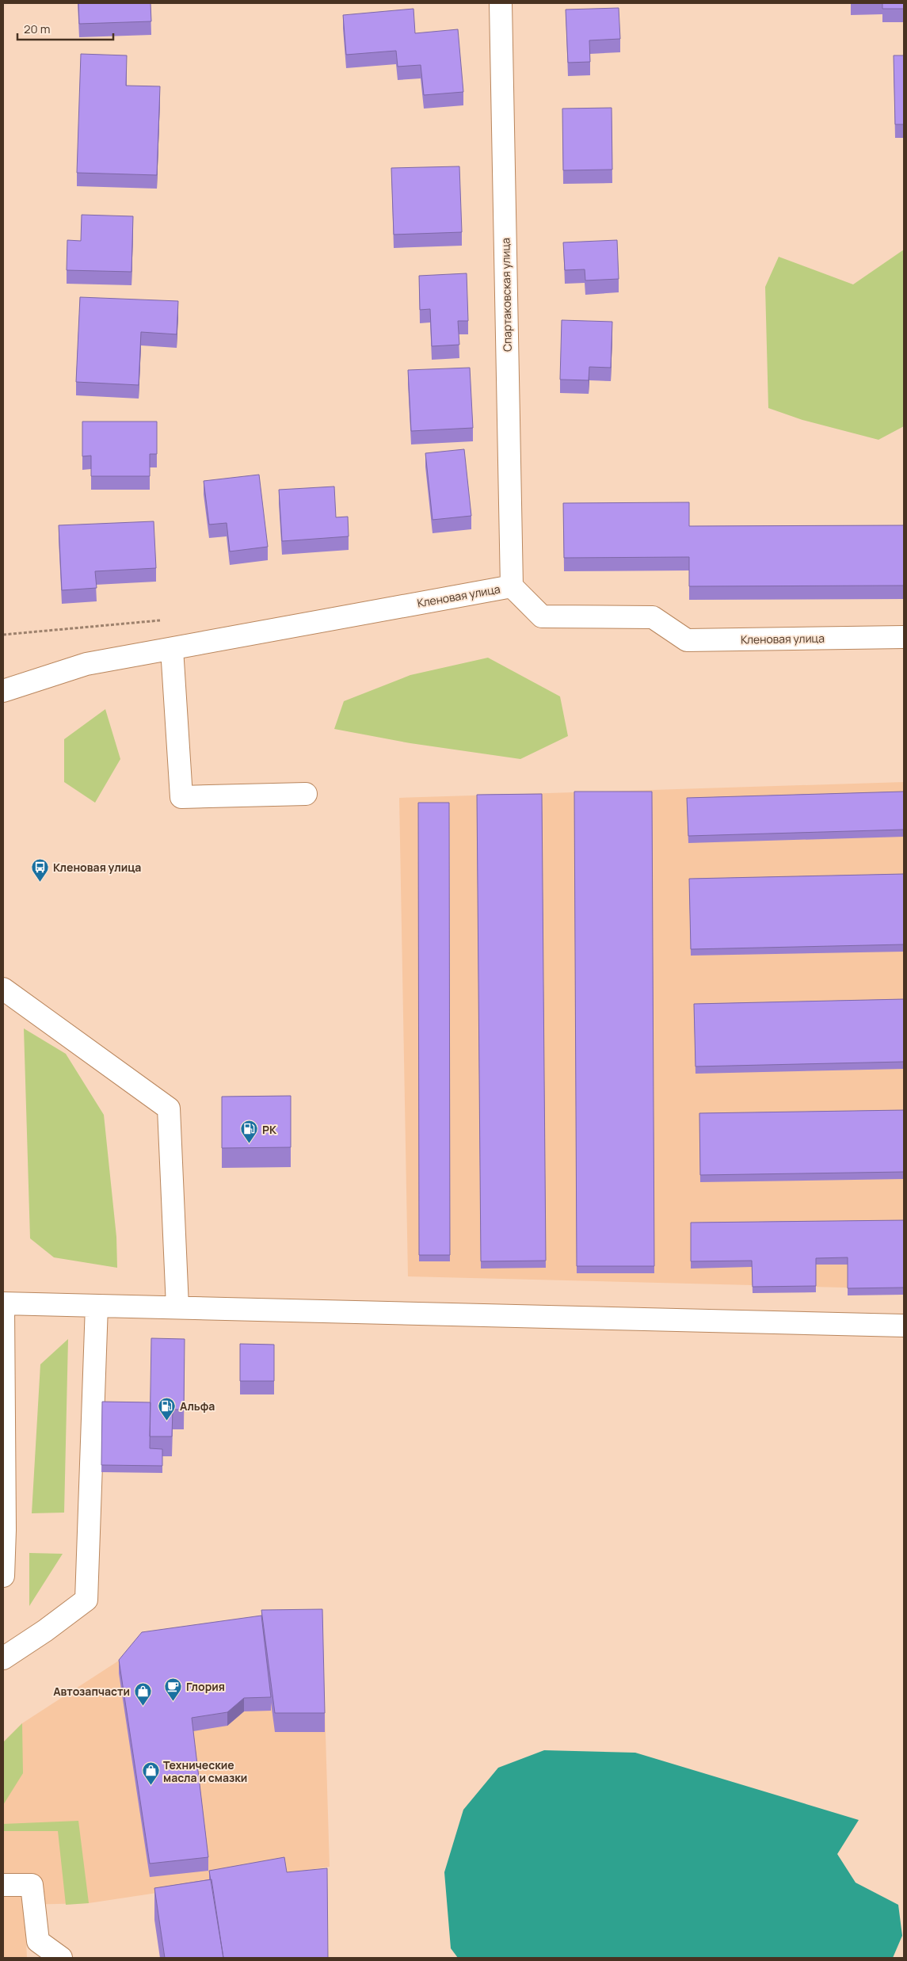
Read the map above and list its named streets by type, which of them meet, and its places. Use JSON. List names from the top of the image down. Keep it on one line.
{"streets":{"street":["Спартаковская улица","Кленовая улица"]},"crossings":[["Спартаковская улица","Кленовая улица"]],"places":{"bus stop":["Кленовая улица"],"fuel station":["РК","Альфа"],"cafe":["Глория"],"shop":["Автозапчасти","Технические масла и смазки"]},"scale_bar":"20 m"}
